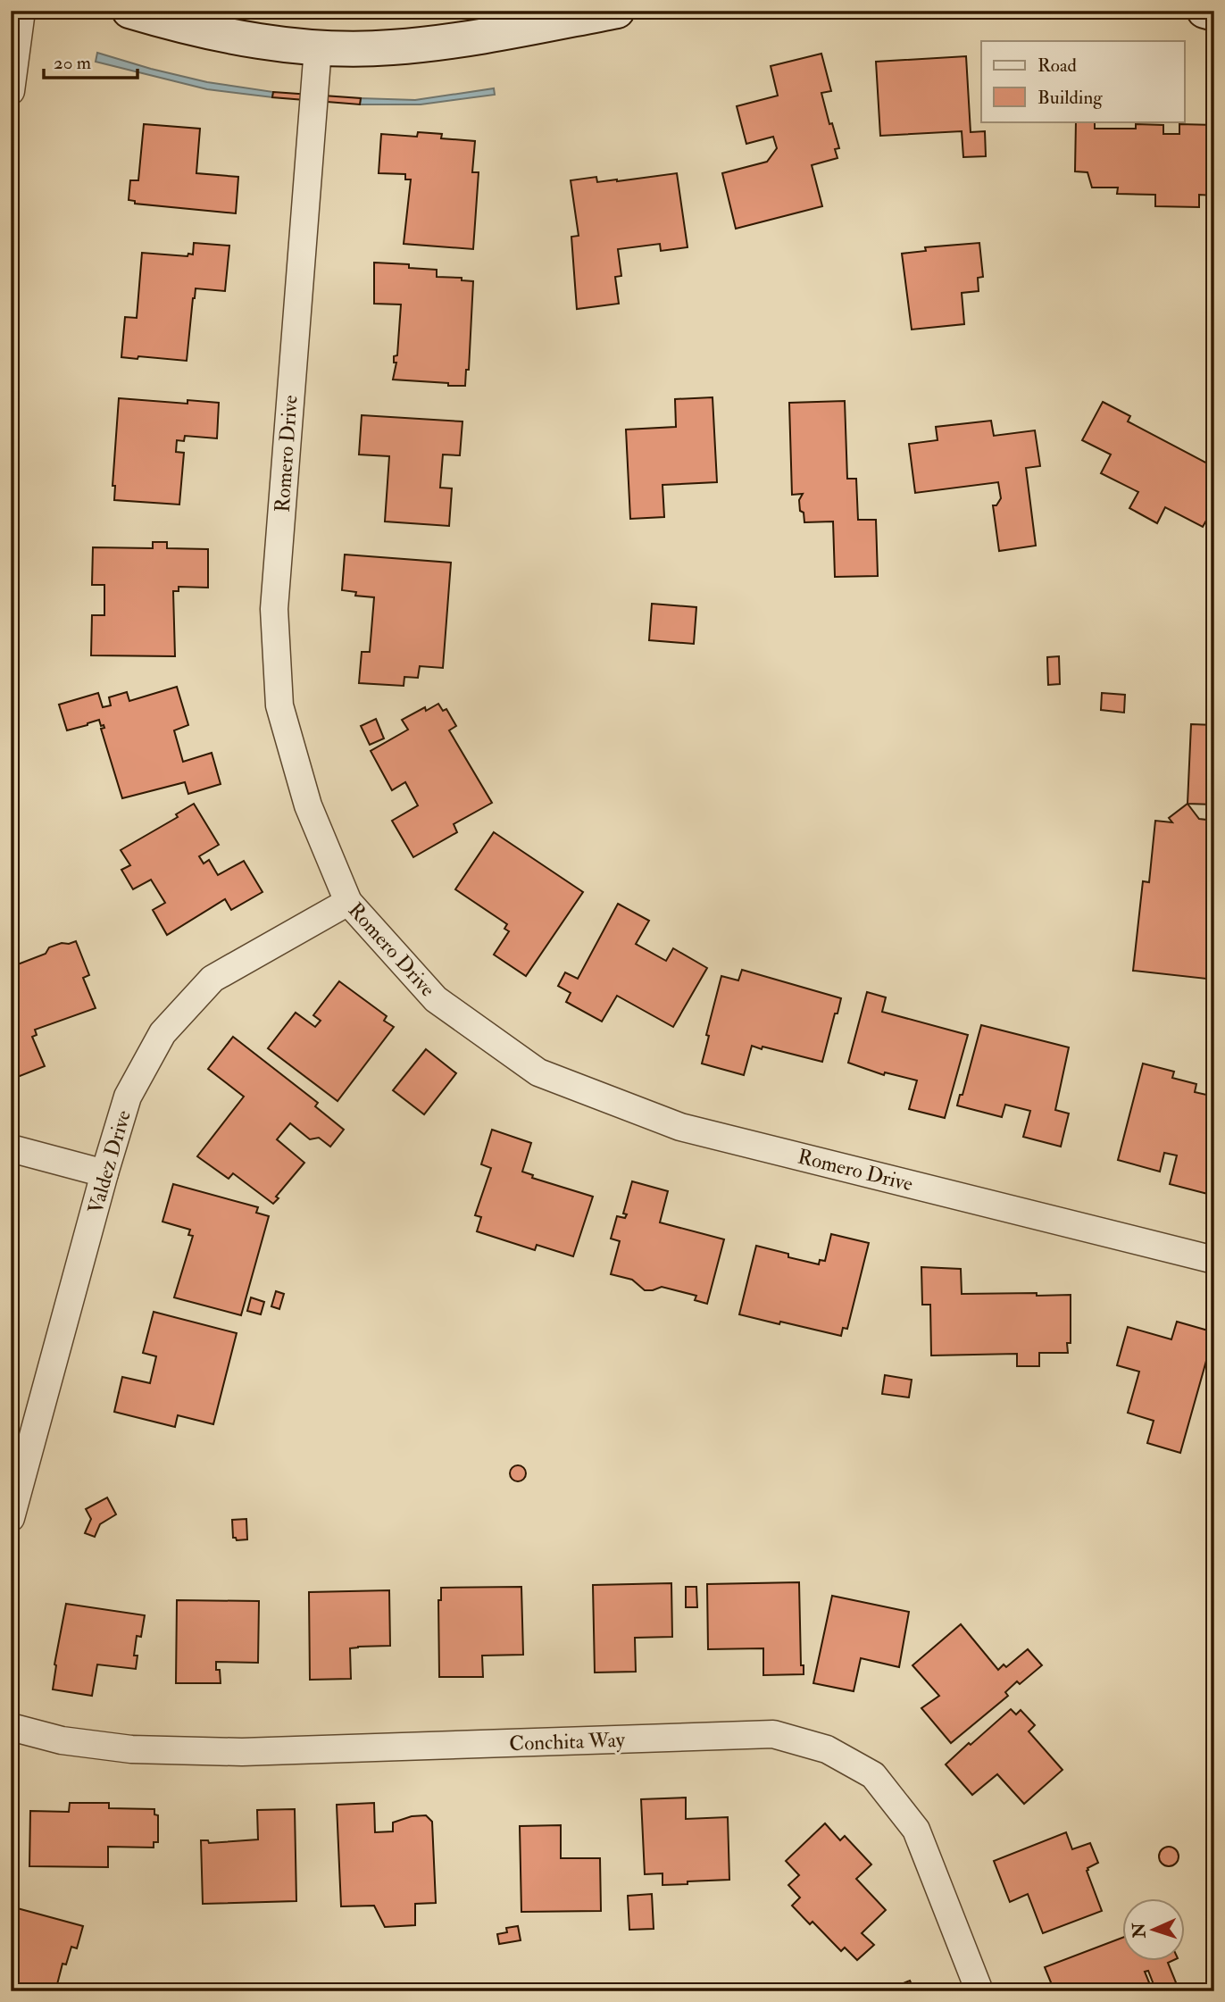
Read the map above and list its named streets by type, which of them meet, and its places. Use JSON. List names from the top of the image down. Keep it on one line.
{"streets":{"street":["Romero Drive","Valdez Drive","Conchita Way"]},"crossings":[["Romero Drive","Valdez Drive"]],"legend":["Road","Building"],"scale_bar":"20 m","north":"left"}
